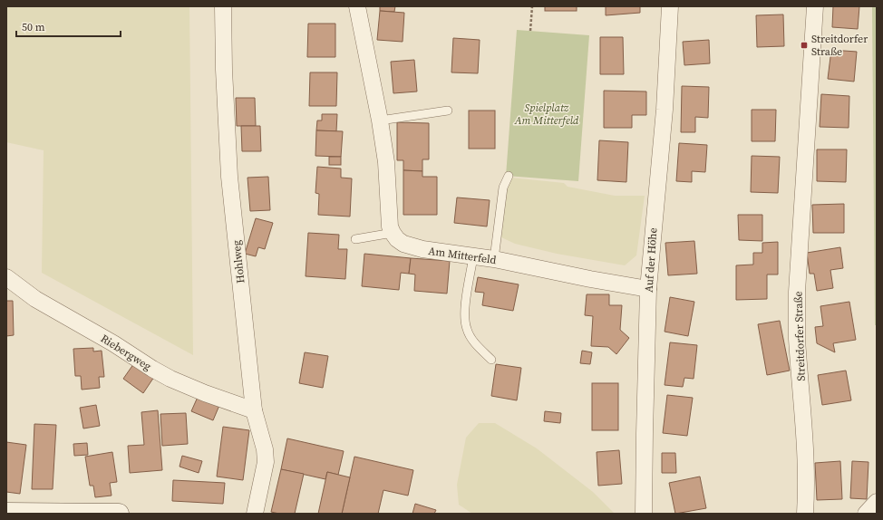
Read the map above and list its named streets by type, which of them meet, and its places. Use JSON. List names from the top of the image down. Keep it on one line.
{"streets":{"street":["Am Mitterfeld","Auf der Höhe","Hohlweg","Streitdorfer Straße","Riebergweg"]},"crossings":[["Am Mitterfeld","Auf der Höhe"],["Hohlweg","Riebergweg"]],"parks":["Spielplatz Am Mitterfeld"],"places":{"transit":["Streitdorfer Straße"]},"scale_bar":"50 m"}
